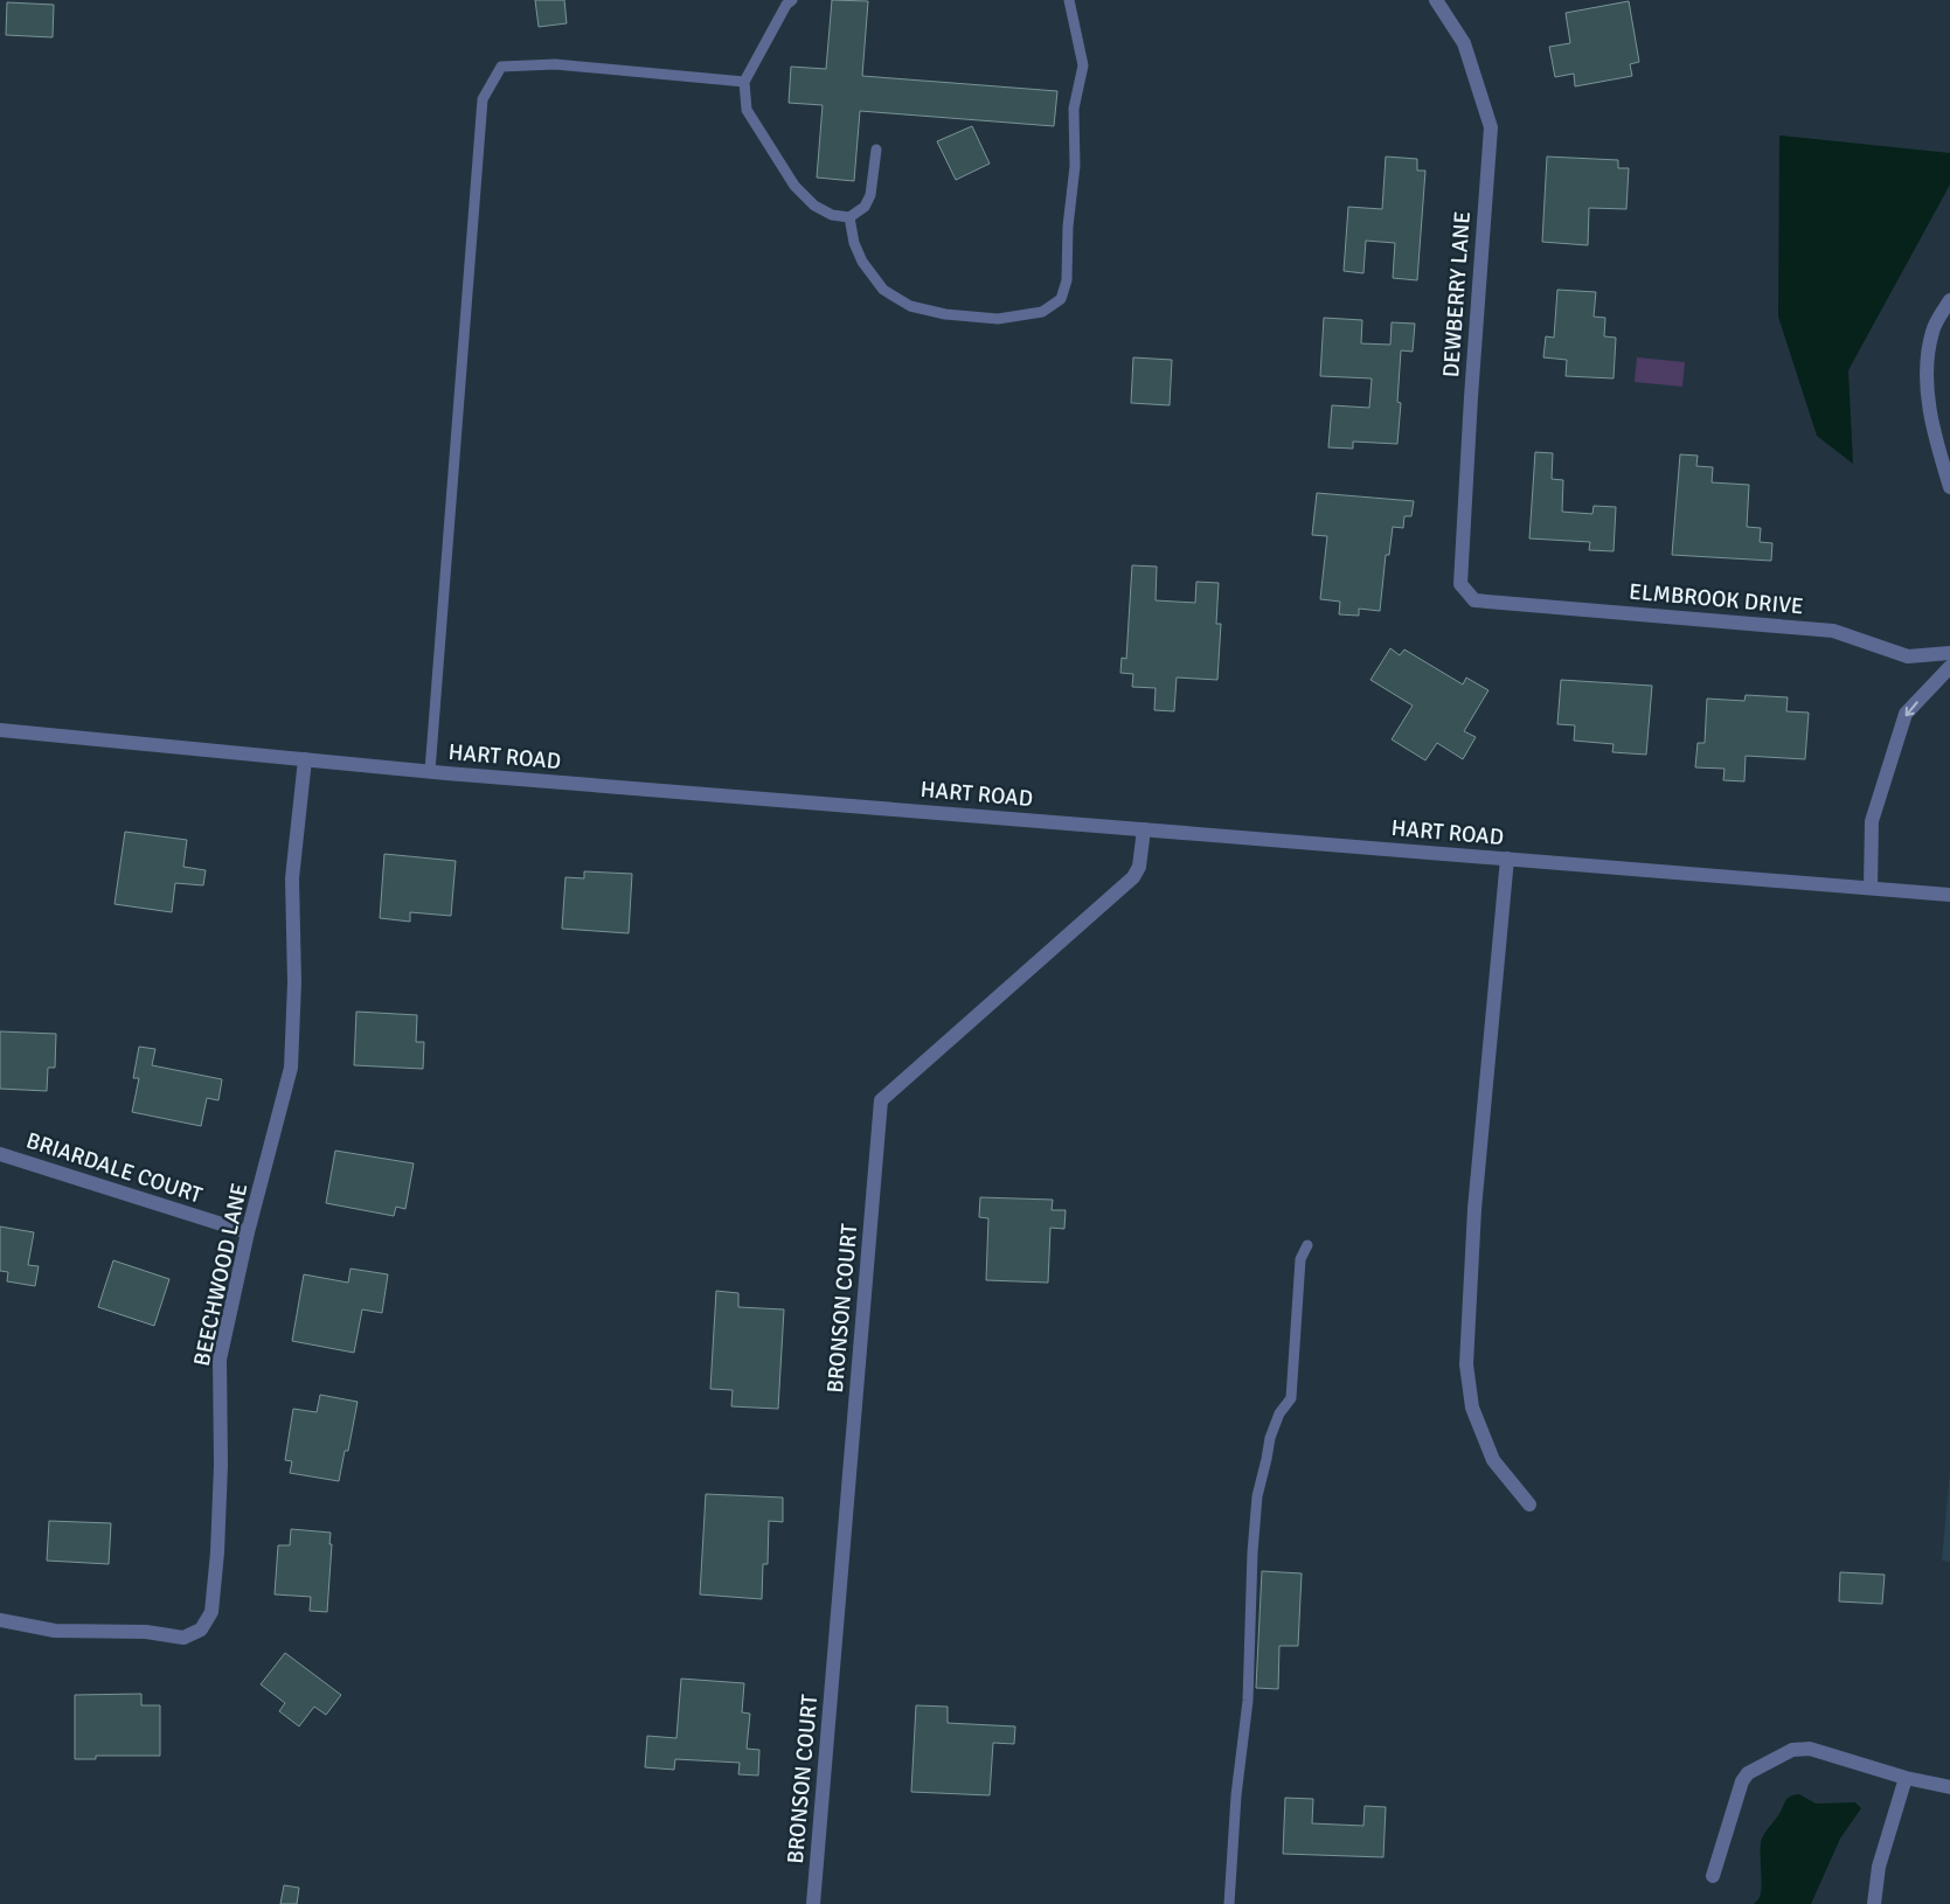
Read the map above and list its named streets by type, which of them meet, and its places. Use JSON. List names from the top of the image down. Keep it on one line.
{"streets":{"street":["DEWBERRY LANE","ELMBROOK DRIVE","HART ROAD","BRIARDALE COURT","BEECHWOOD LANE","BRONSON COURT"]},"crossings":[["DEWBERRY LANE","ELMBROOK DRIVE"],["HART ROAD","BEECHWOOD LANE"],["HART ROAD","BRONSON COURT"],["BRIARDALE COURT","BEECHWOOD LANE"]]}
